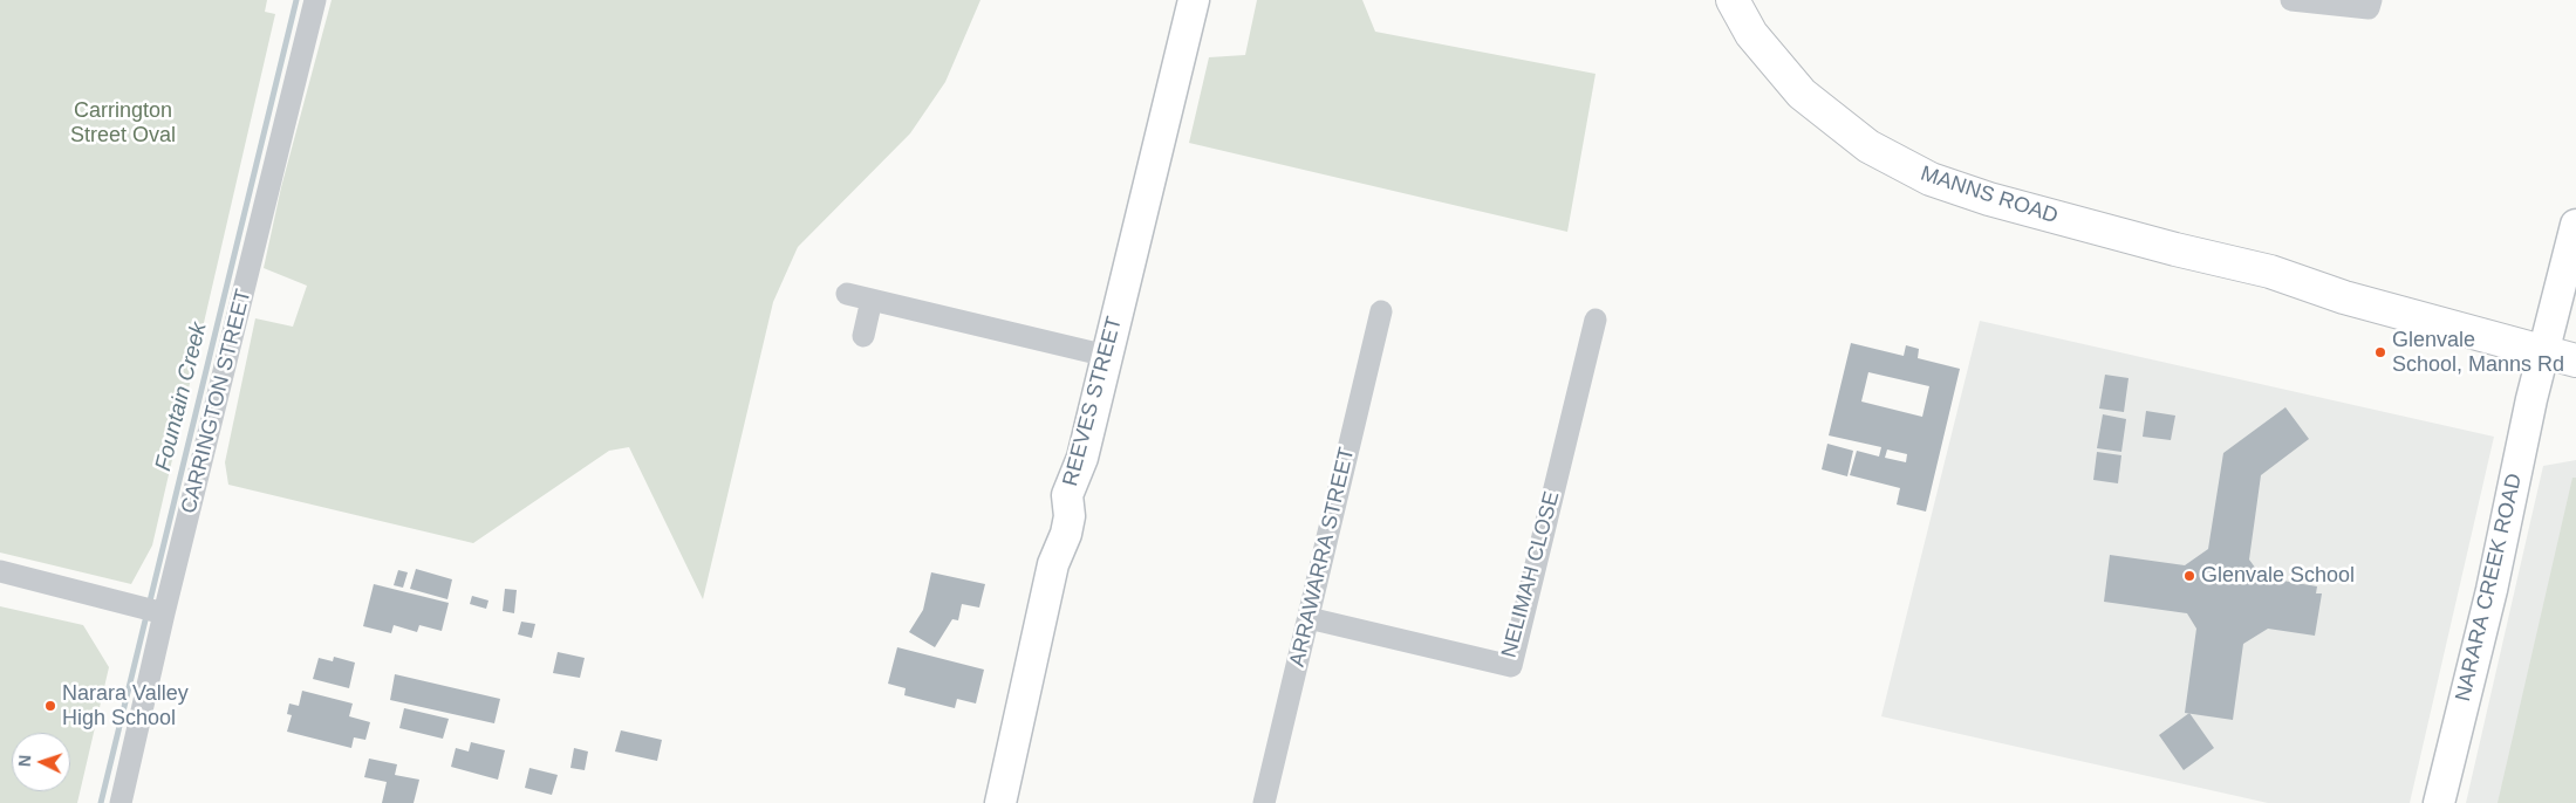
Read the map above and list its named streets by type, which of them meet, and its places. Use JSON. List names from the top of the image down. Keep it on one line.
{"streets":{"main road":["MANNS ROAD"],"street":["CARRINGTON STREET","REEVES STREET","ARRAWARRA STREET","NELIMAH CLOSE","NARARA CREEK ROAD"]},"crossings":[["MANNS ROAD","NARARA CREEK ROAD"],["ARRAWARRA STREET","NELIMAH CLOSE"]],"water":["Fountain Creek"],"parks":["Carrington Street Oval"],"places":["Glenvale School, Manns Rd","Glenvale School","Narara Valley High School"],"north":"left"}
